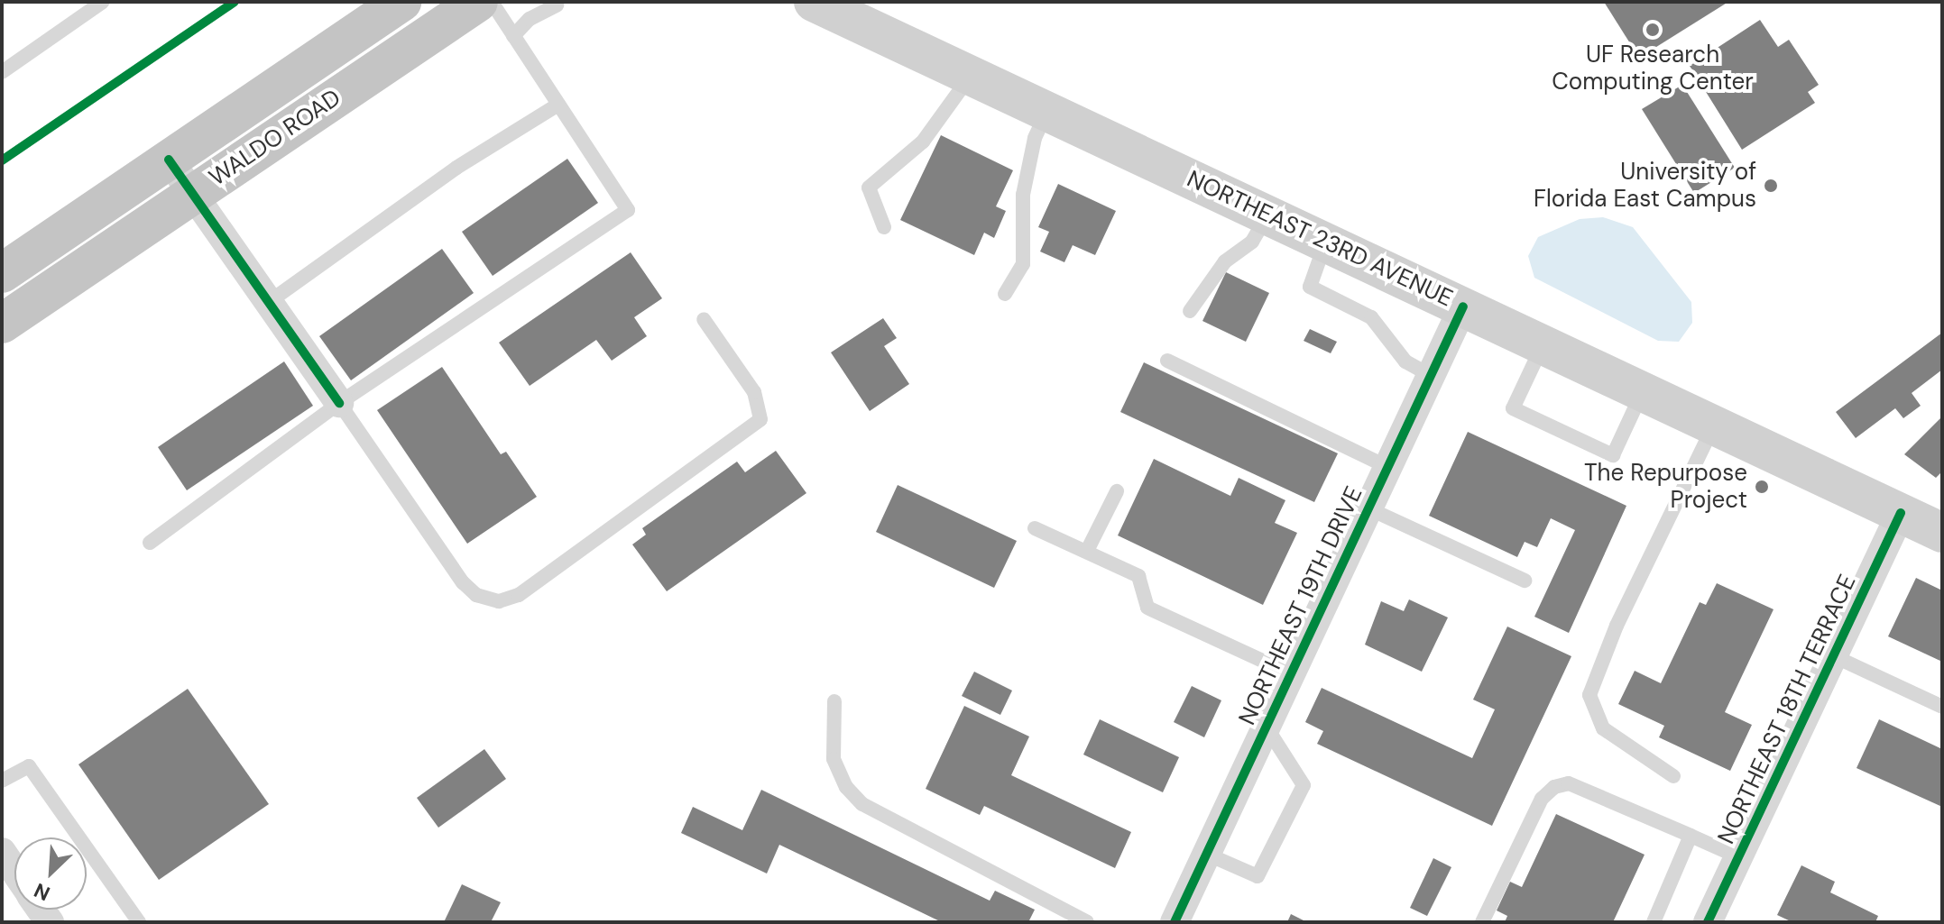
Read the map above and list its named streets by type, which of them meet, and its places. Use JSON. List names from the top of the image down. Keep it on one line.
{"streets":{"highway":["WALDO ROAD"],"main road":["NORTHEAST 23RD AVENUE"],"street":["NORTHEAST 19TH DRIVE","NORTHEAST 18TH TERRACE"]},"crossings":[["NORTHEAST 23RD AVENUE","NORTHEAST 19TH DRIVE"],["NORTHEAST 23RD AVENUE","NORTHEAST 18TH TERRACE"]],"places":["UF Research Computing Center","University of Florida East Campus","The Repurpose Project"],"north":"bottom left"}
